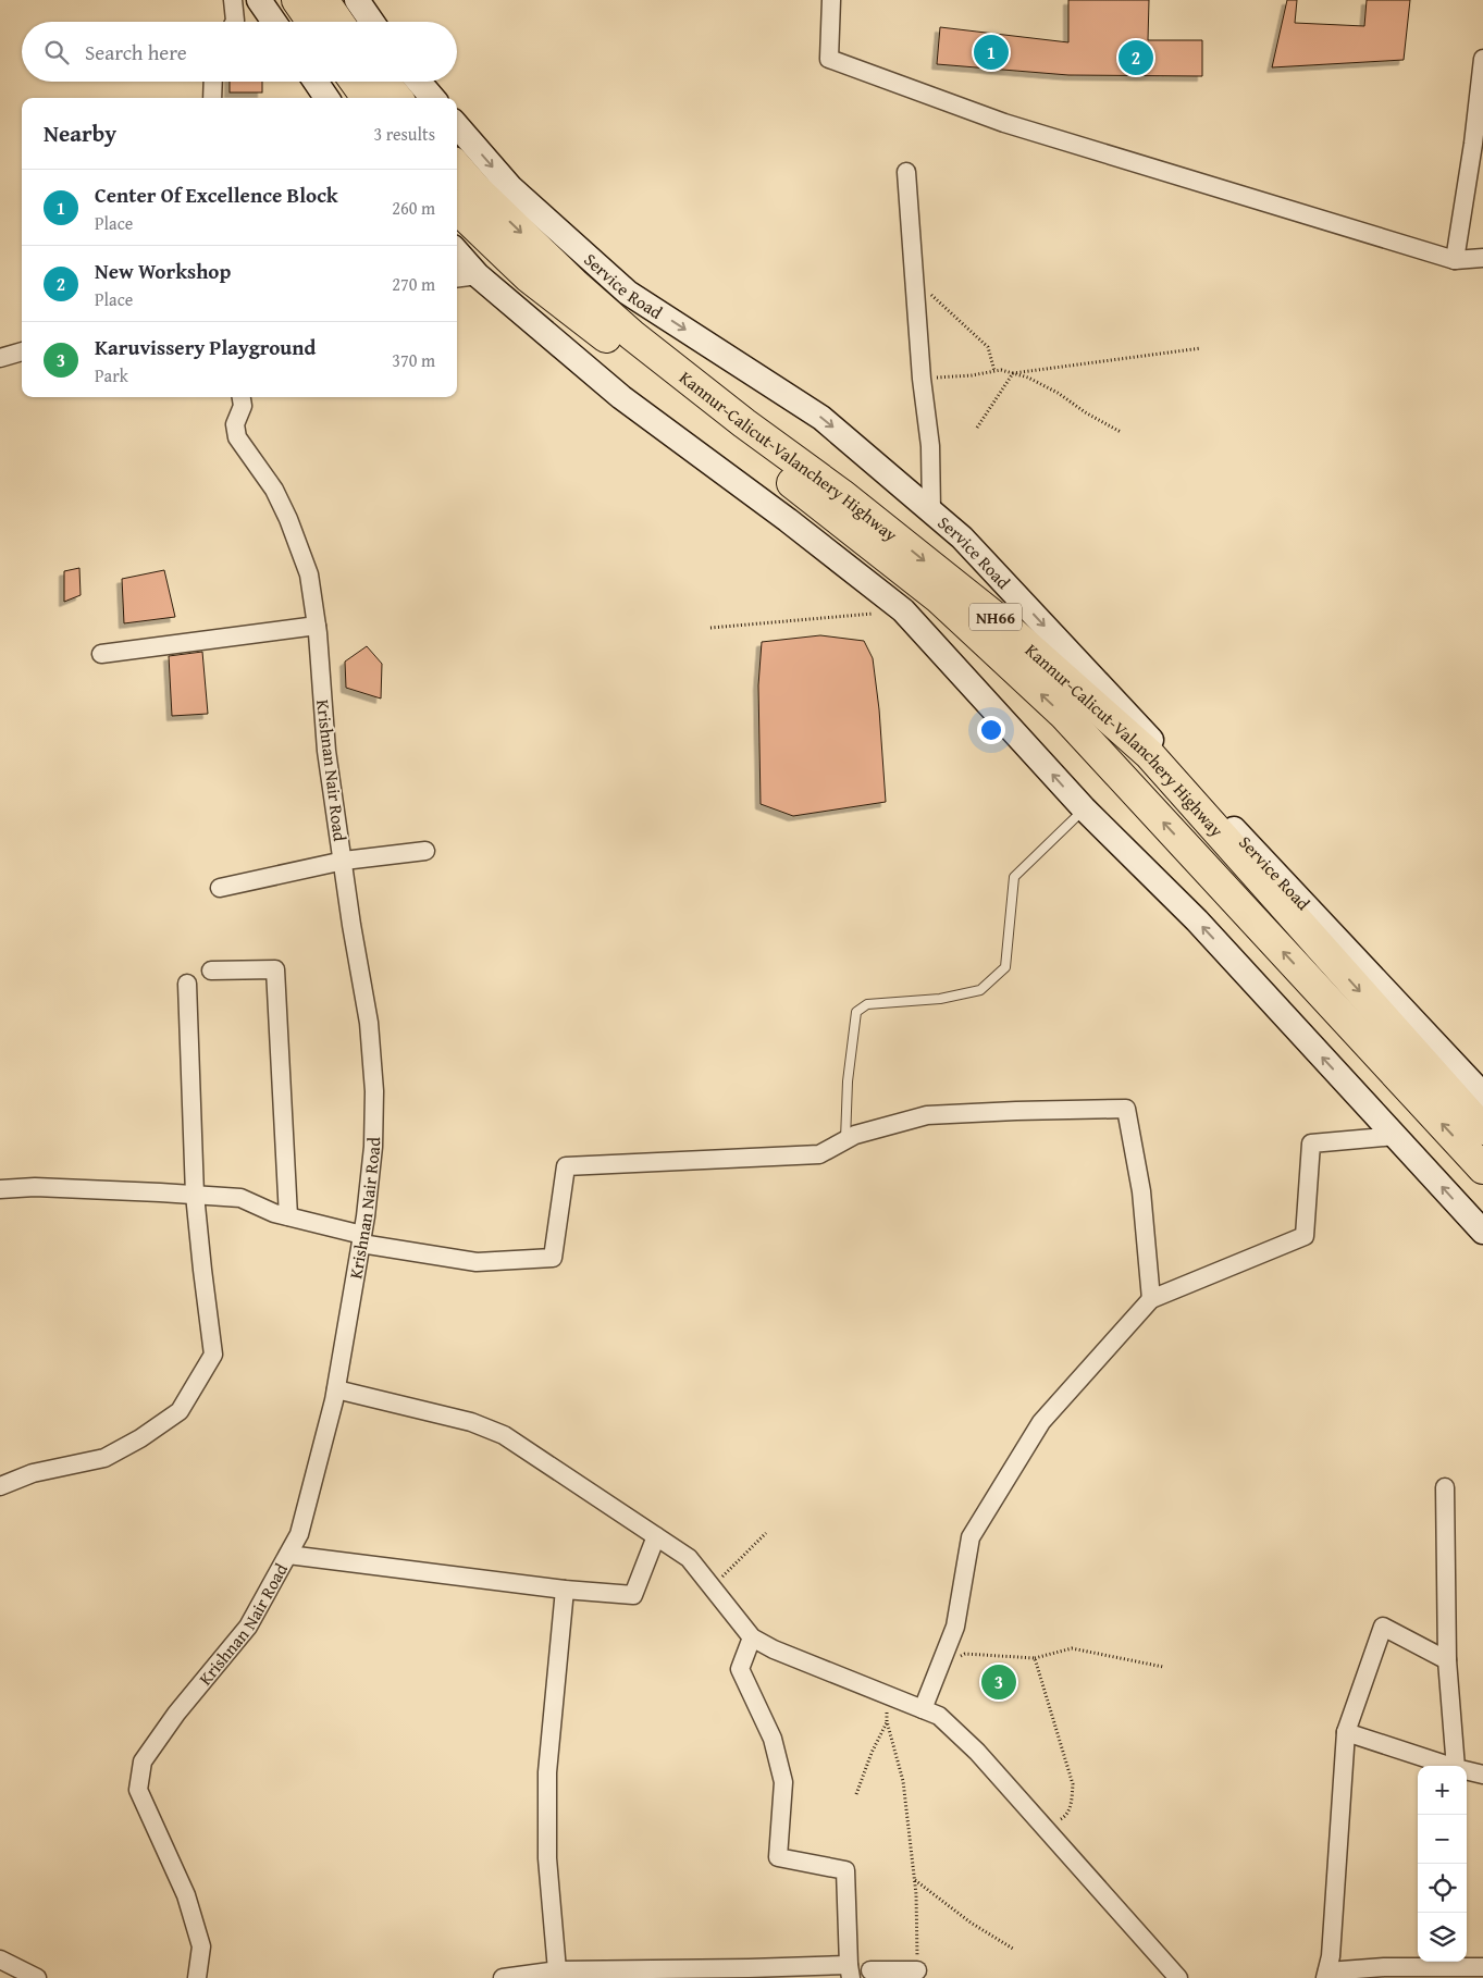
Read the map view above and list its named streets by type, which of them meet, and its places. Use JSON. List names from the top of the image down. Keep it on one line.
{"streets":{"highway":["Kannur-Calicut-Valanchery Highway","NH66"],"street":["Service Road","Krishnan Nair Road"]},"page":{"search":"Search here","pins":["1","2","3"],"heading":["Nearby","3 results"],"list":[{"mark":"1","name":"Center Of Excellence Block","note":"Place","value":"260 m"},{"mark":"2","name":"New Workshop","note":"Place","value":"270 m"},{"mark":"3","name":"Karuvissery Playground","note":"Park","value":"370 m"}],"map_buttons":["+","−"]}}
